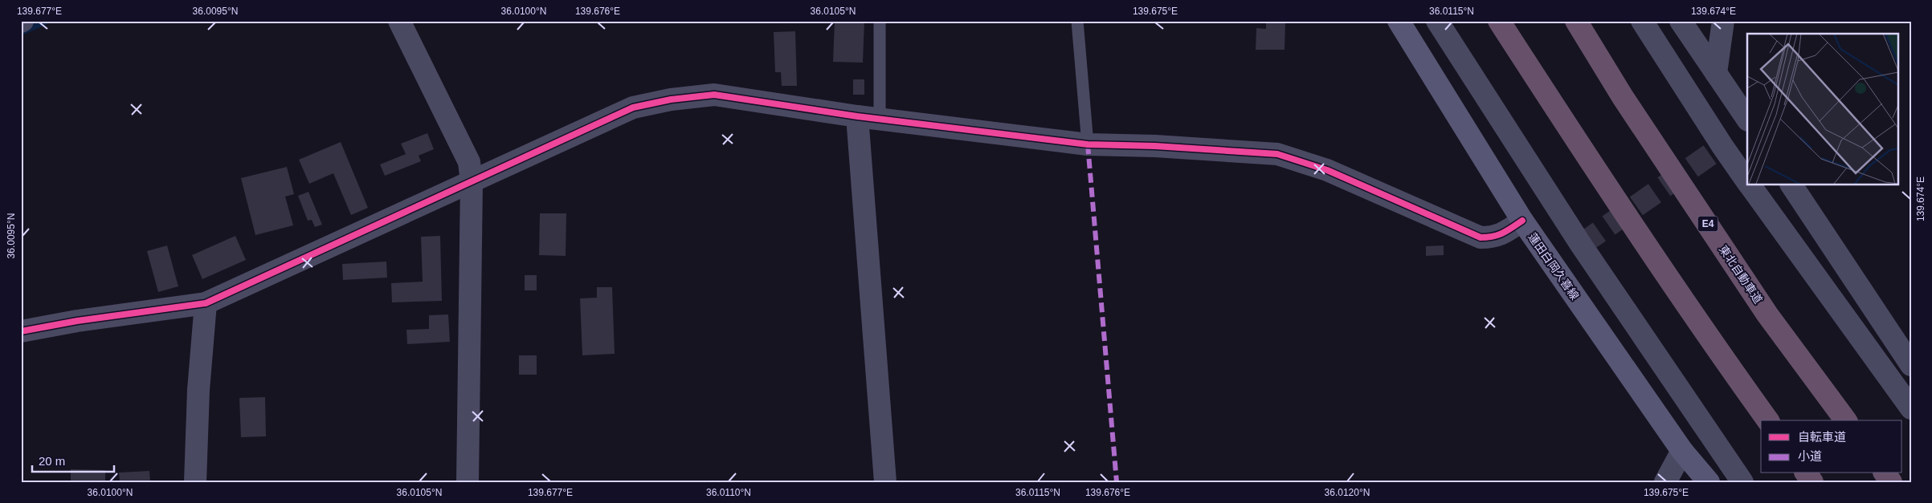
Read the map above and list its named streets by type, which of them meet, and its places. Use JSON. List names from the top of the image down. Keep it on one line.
{"streets":{"highway":["E4","東北自動車道"],"main road":["蓮田白岡久喜線"]},"legend":["自転車道","小道"],"scale_bar":"20 m","coordinates":["139.677°E","36.0095°N","36.0100°N","139.676°E","36.0105°N","139.675°E","36.0115°N","139.674°E","36.0110°N","36.0120°N"]}
